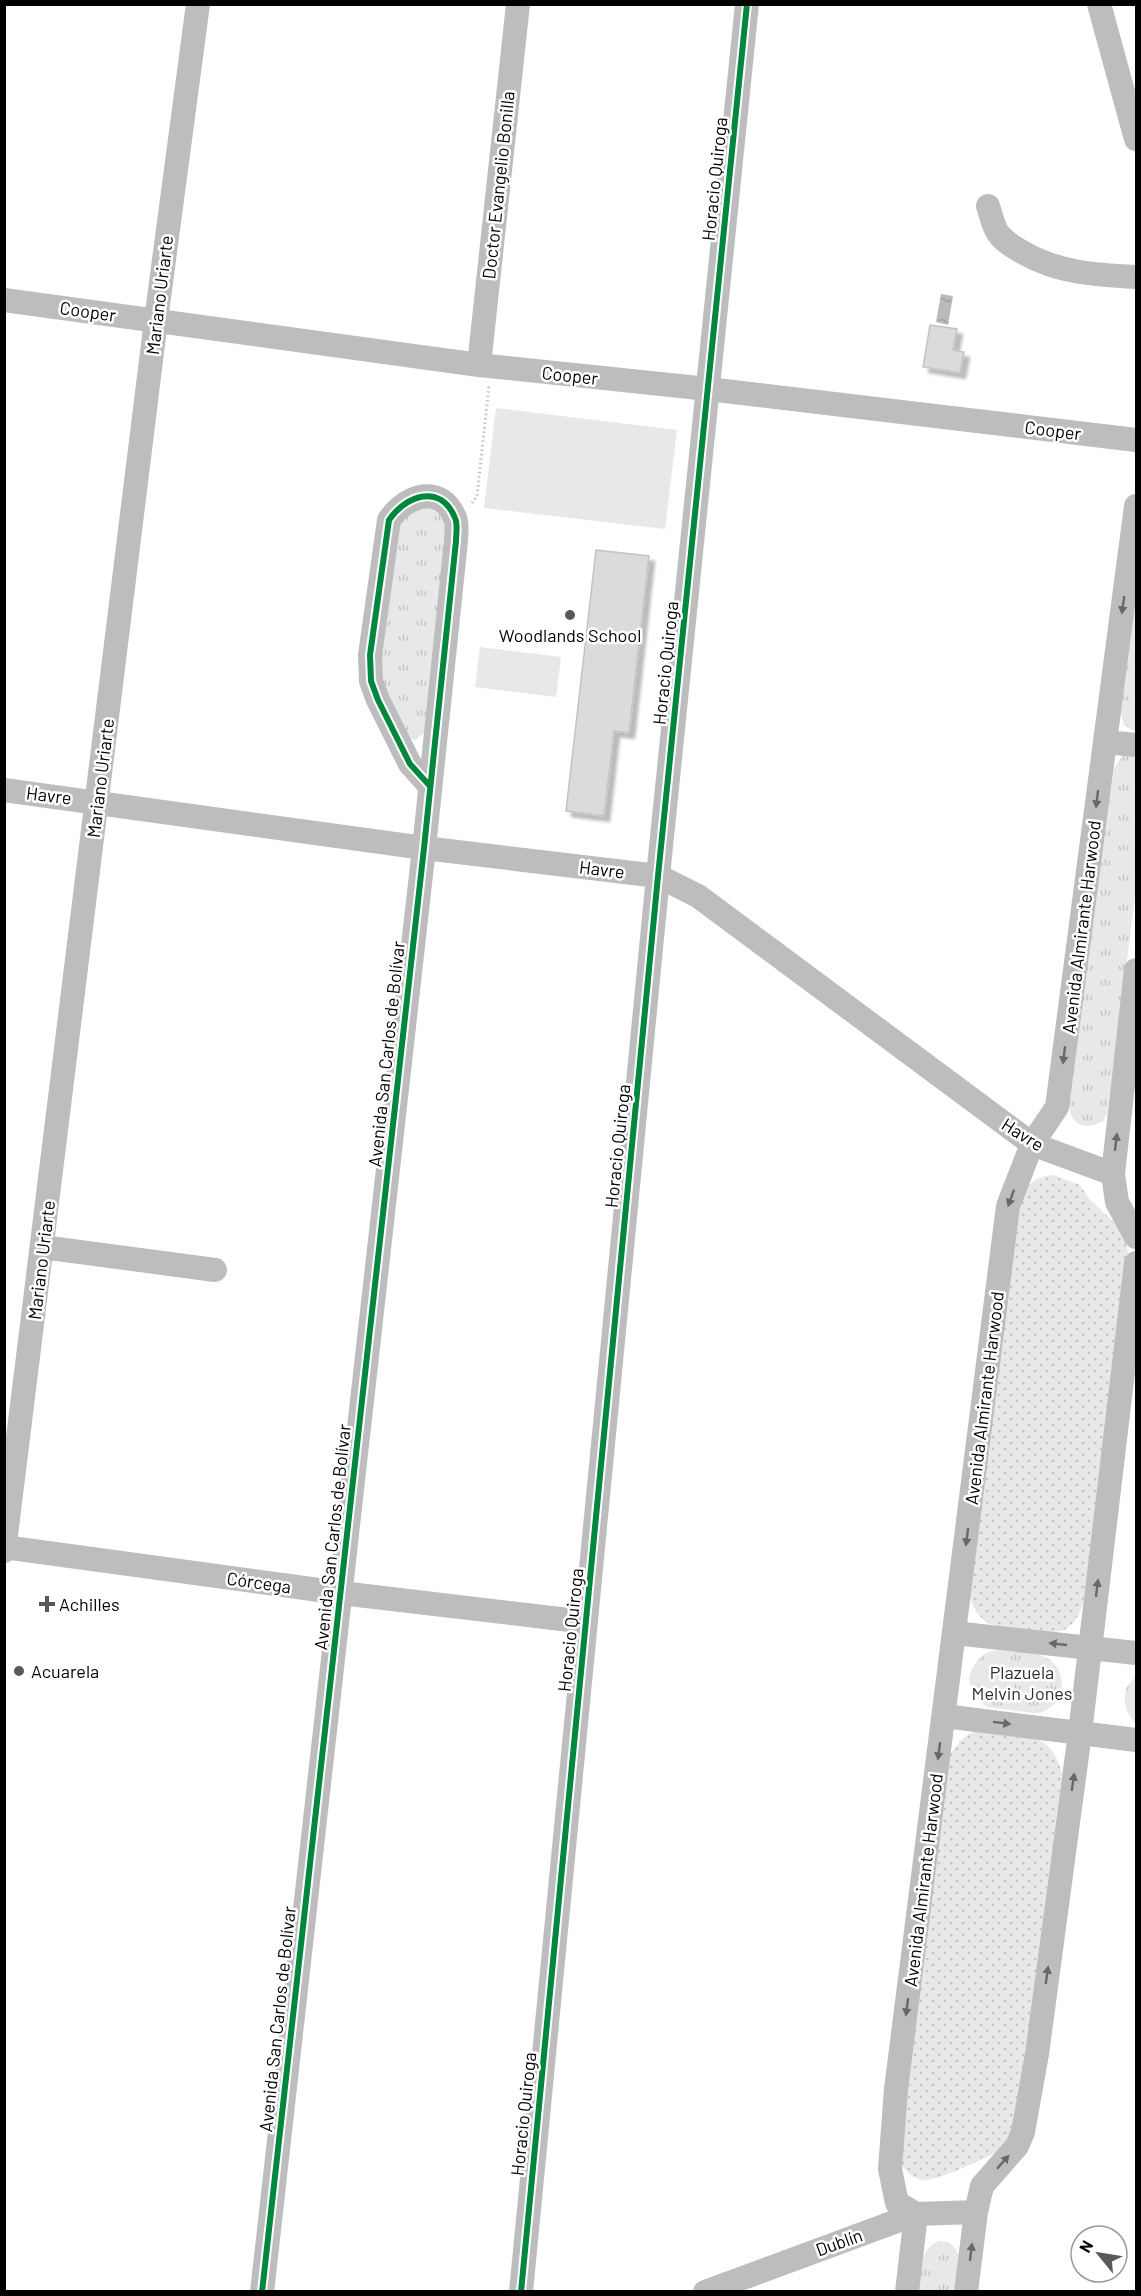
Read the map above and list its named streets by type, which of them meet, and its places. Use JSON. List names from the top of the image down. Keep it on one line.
{"streets":{"street":["Horacio Quiroga","Doctor Evangelio Bonilla","Mariano Uriarte","Cooper","Havre","Avenida Almirante Harwood","Avenida San Carlos de Bolívar","Córcega","Dublín"]},"crossings":[["Horacio Quiroga","Cooper"],["Horacio Quiroga","Havre"],["Horacio Quiroga","Córcega"],["Doctor Evangelio Bonilla","Cooper"],["Mariano Uriarte","Cooper"],["Mariano Uriarte","Havre"],["Mariano Uriarte","Córcega"],["Havre","Avenida Almirante Harwood"],["Havre","Avenida San Carlos de Bolívar"],["Avenida Almirante Harwood","Dublín"],["Avenida San Carlos de Bolívar","Córcega"]],"parks":["Plazuela Melvin Jones"],"places":{"other":["Woodlands School","Acuarela"],"health":["Achilles"]},"north":"top left"}
